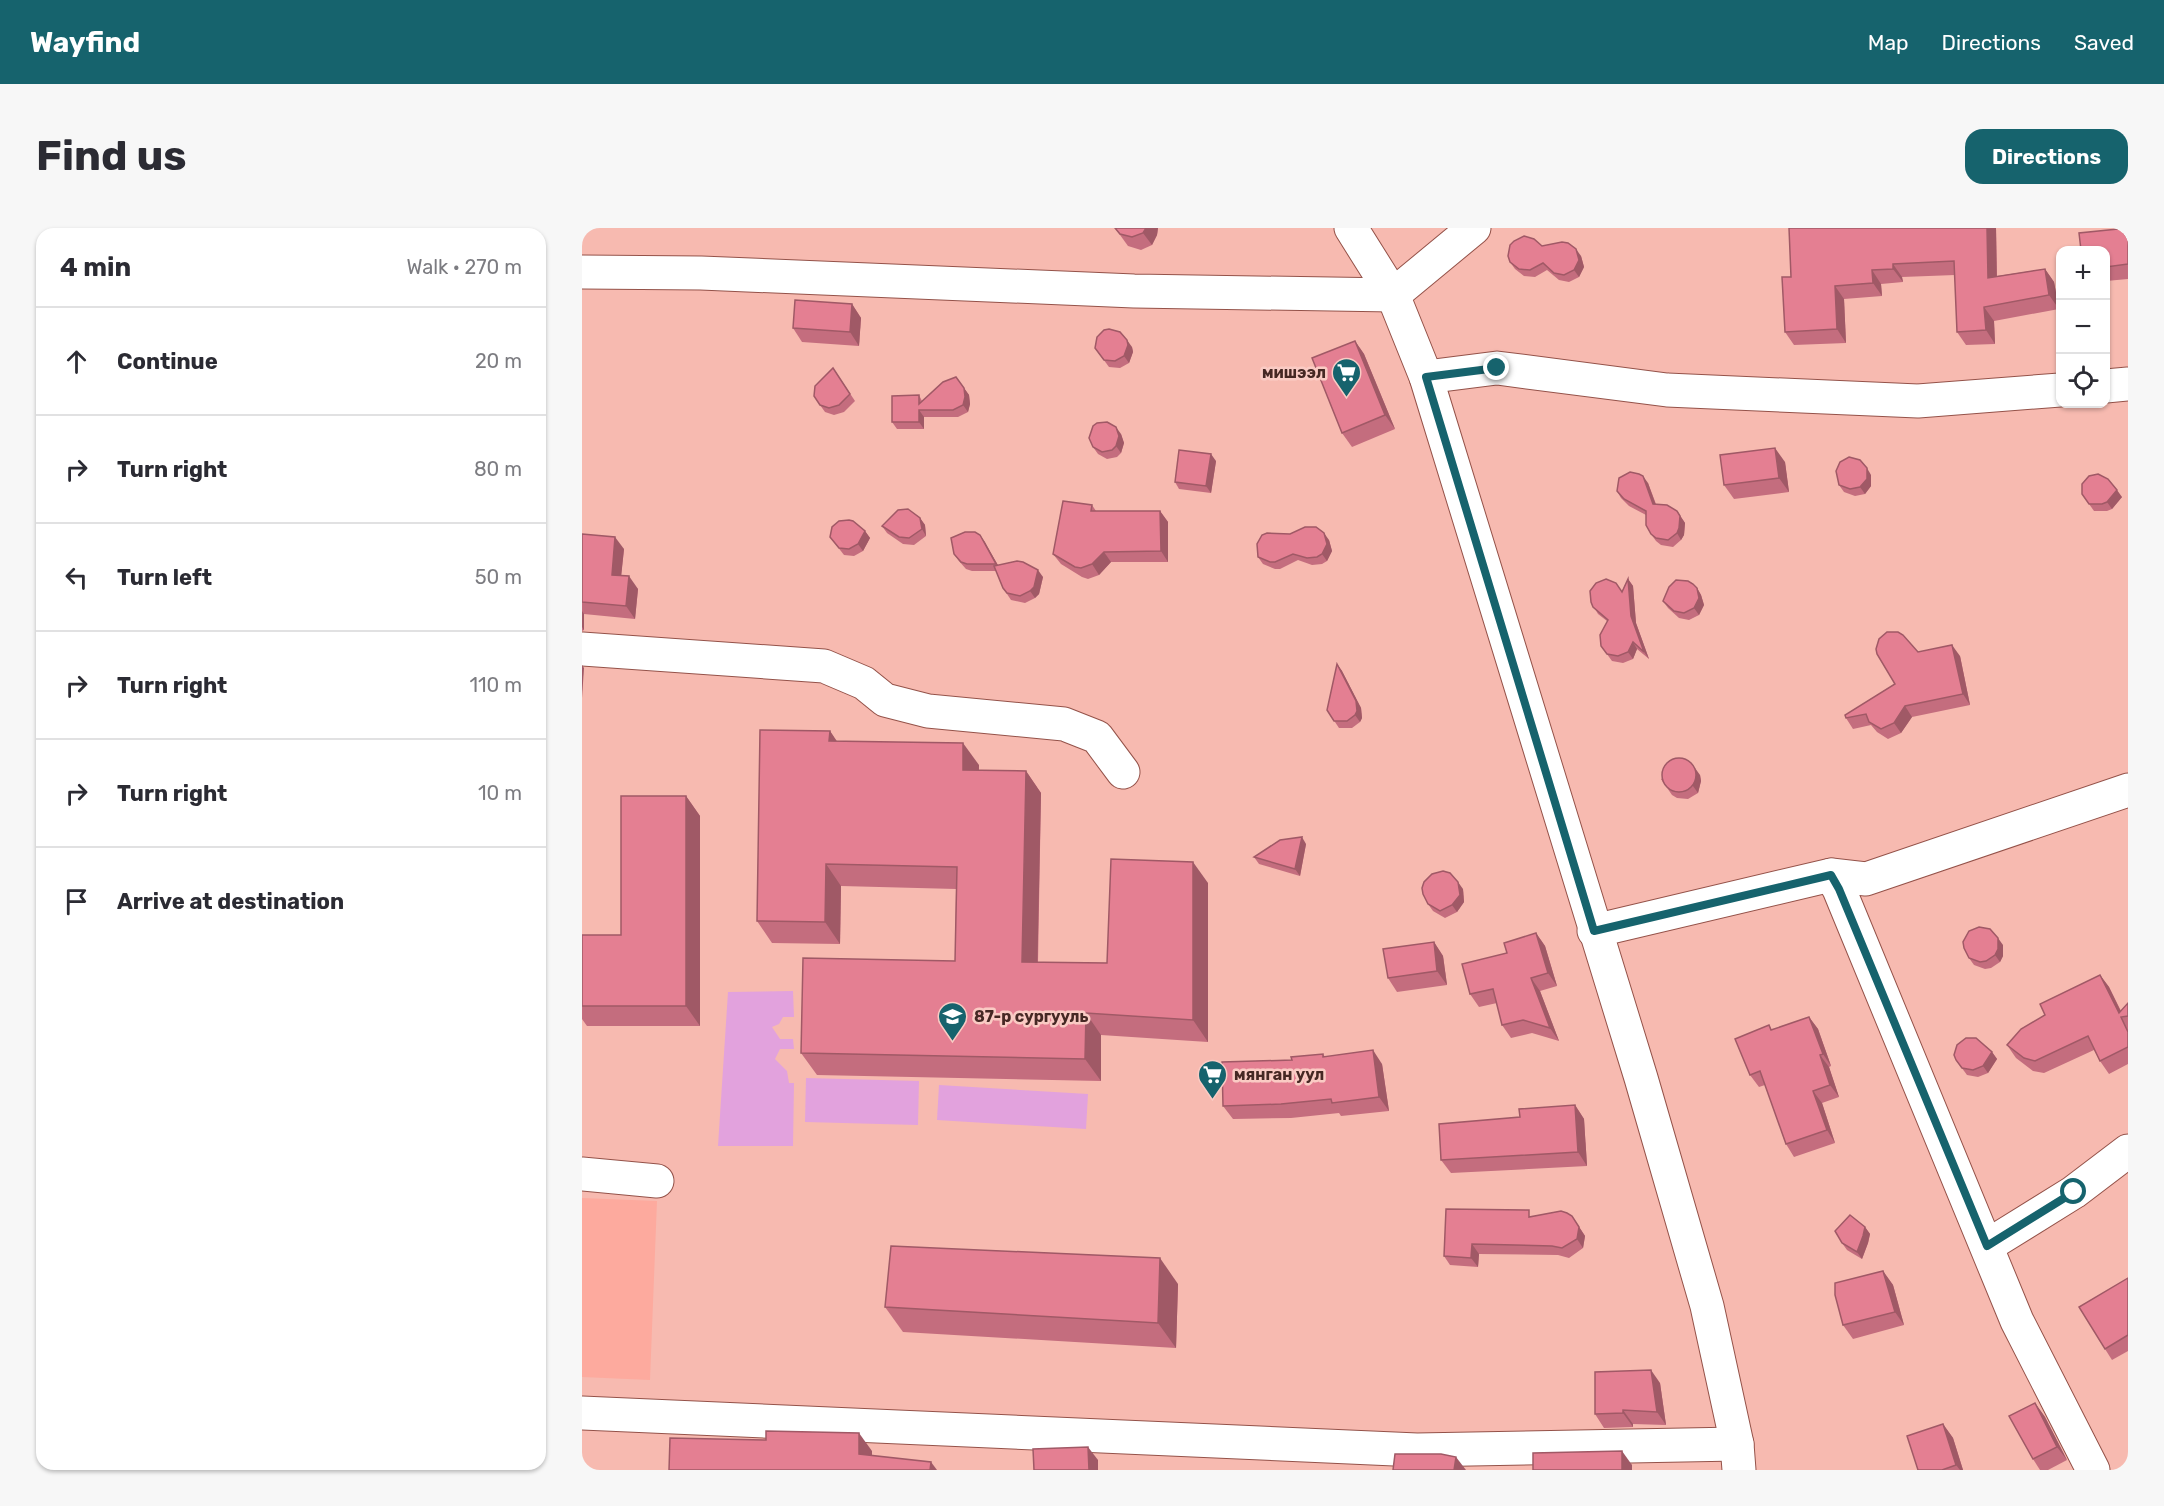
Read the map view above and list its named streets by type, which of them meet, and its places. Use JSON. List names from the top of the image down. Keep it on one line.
{"places":{"supermarket":["мишээл","мянган уул"],"school or university":["87-р сургууль"]},"page":{"header":"Wayfind","nav":["Map","Directions","Saved"],"buttons":"Directions","title":"Find us","heading":["4 min","Walk · 270 m"],"map_buttons":["+","−"],"list":[["Continue","20 m"],["Turn right","80 m"],["Turn left","50 m"],["Turn right","110 m"],["Turn right","10 m"],"Arrive at destination"]}}
